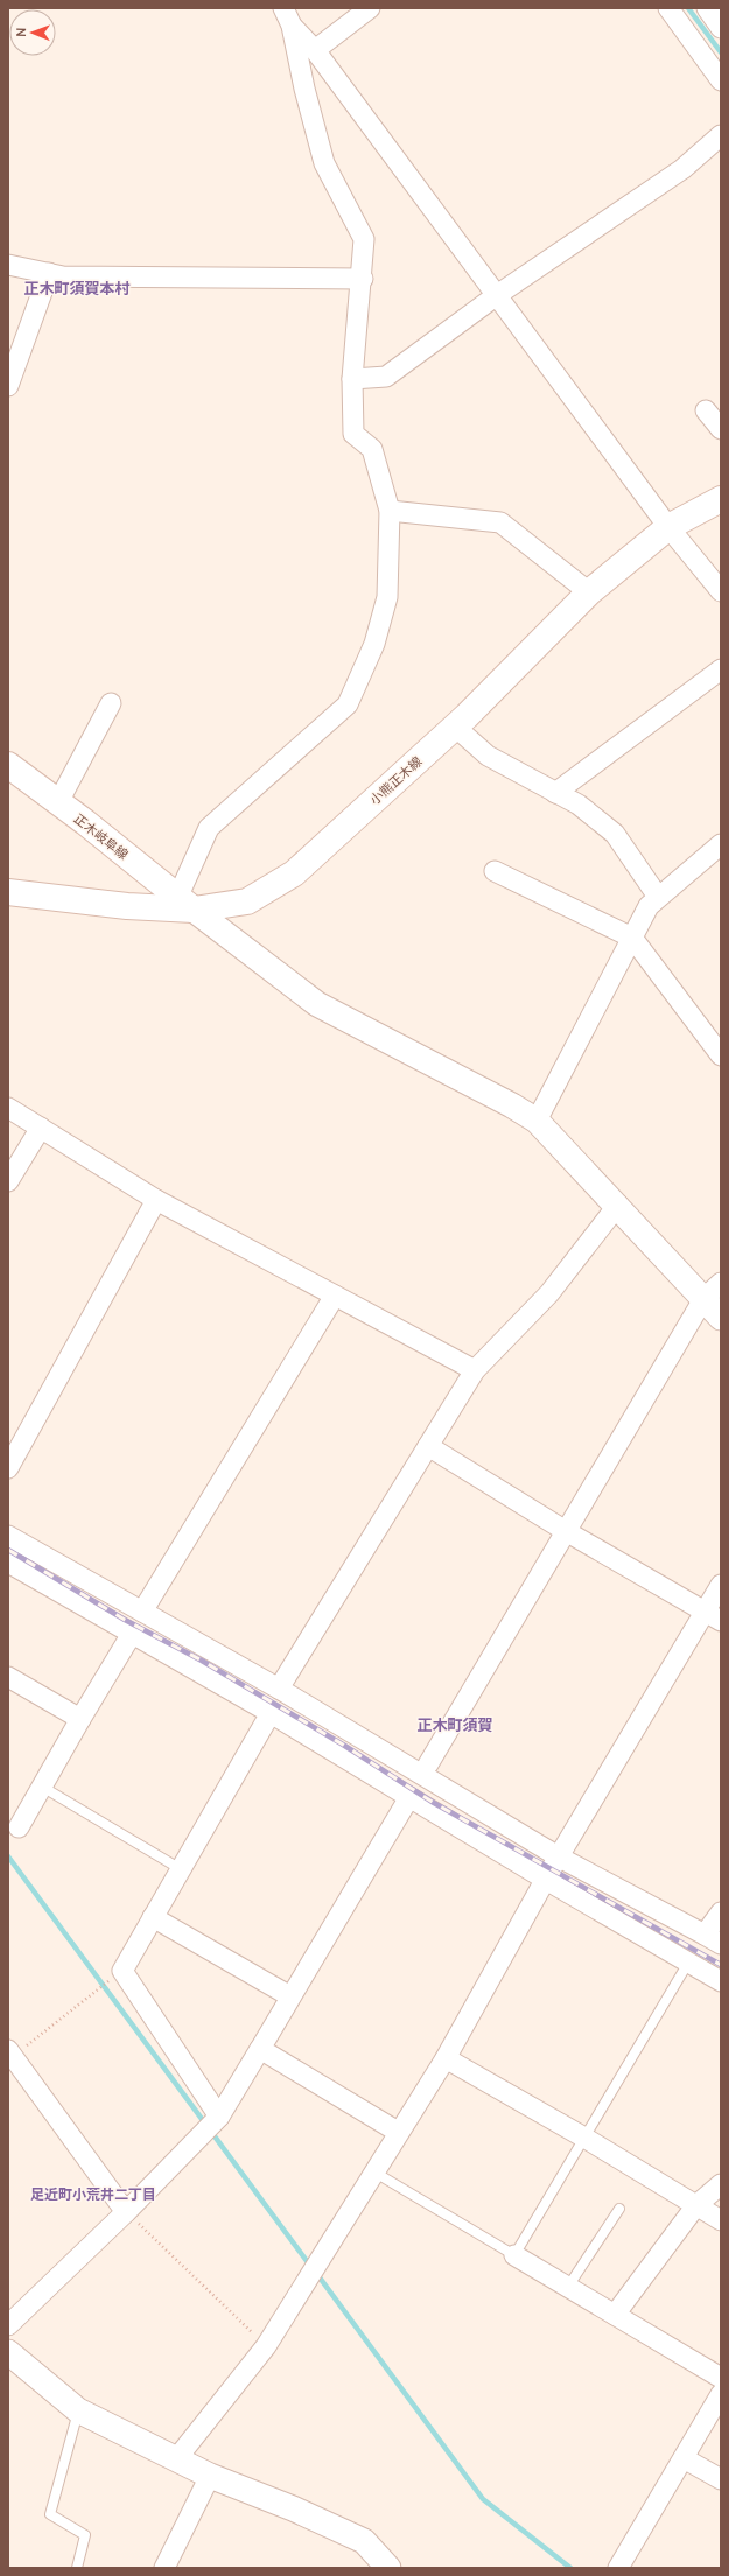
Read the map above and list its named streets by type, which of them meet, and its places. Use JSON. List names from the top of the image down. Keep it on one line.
{"streets":{"main road":["小熊正木線","正木岐阜線"]},"crossings":[["小熊正木線","正木岐阜線"]],"districts":["正木町須賀本村","正木町須賀","足近町小荒井二丁目"],"north":"left"}
